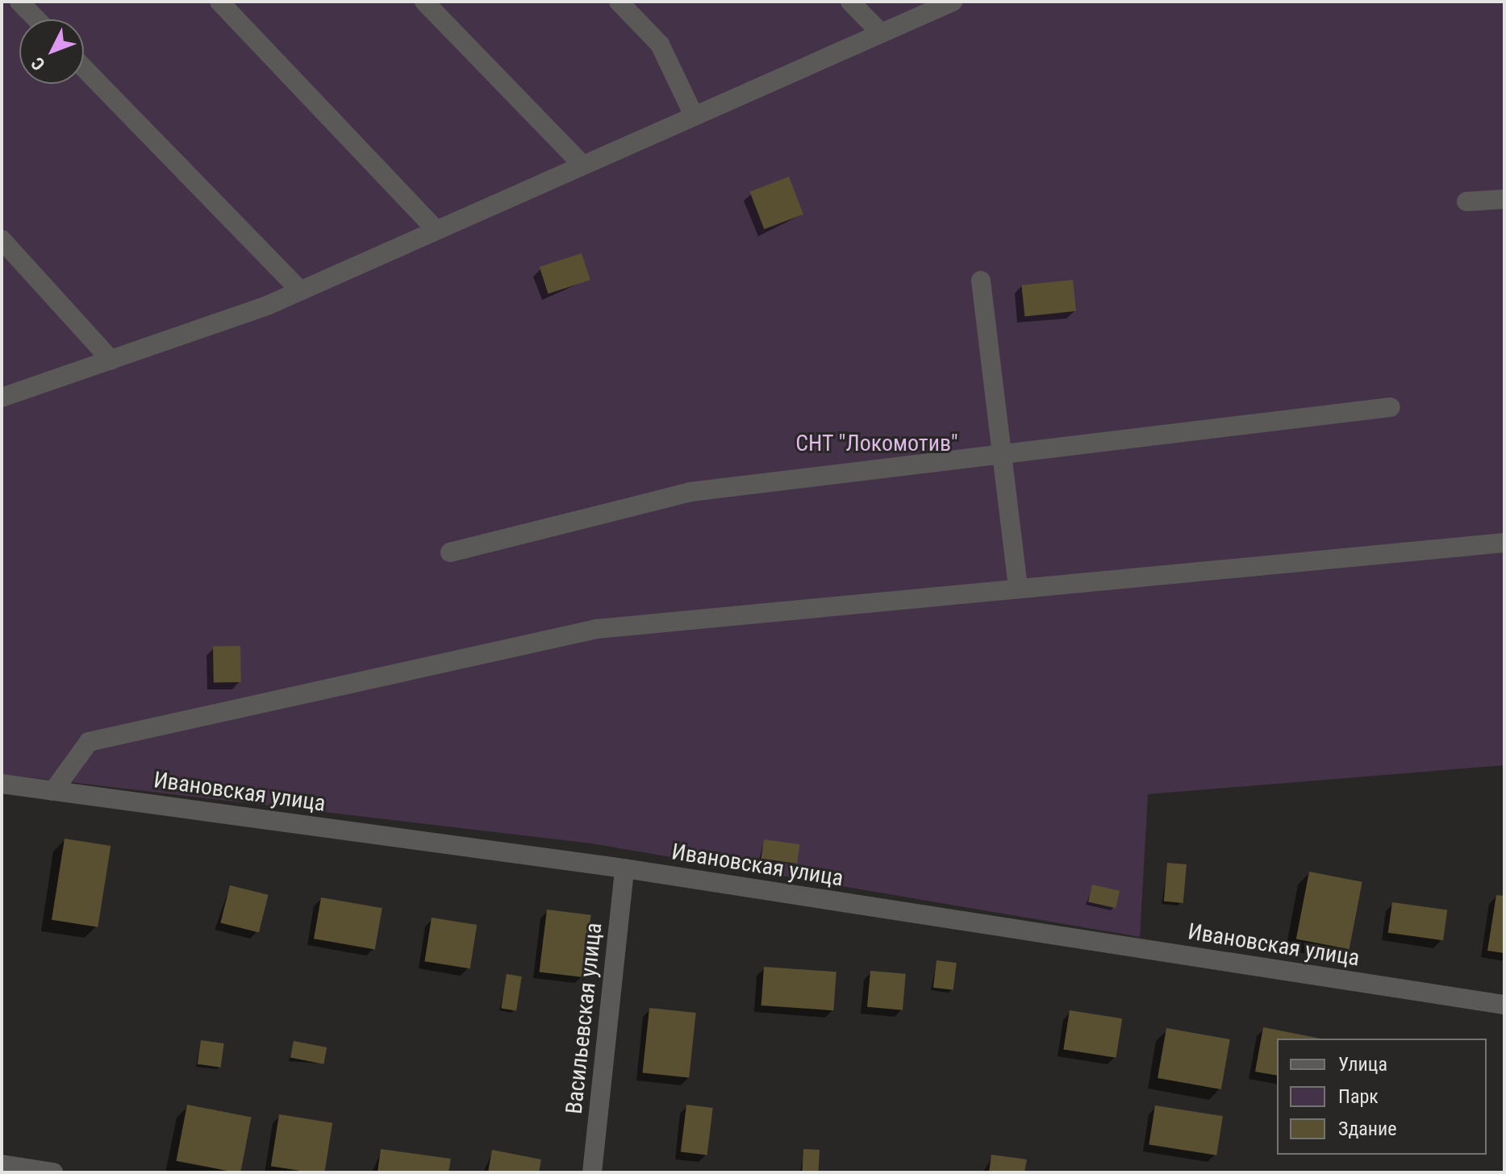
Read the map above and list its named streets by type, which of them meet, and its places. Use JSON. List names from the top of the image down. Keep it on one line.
{"streets":{"street":["Ивановская улица","Васильевская улица"]},"crossings":[["Ивановская улица","Васильевская улица"]],"parks":["СНТ \"Локомотив\""],"legend":["Улица","Парк","Здание"],"north":"bottom left"}
